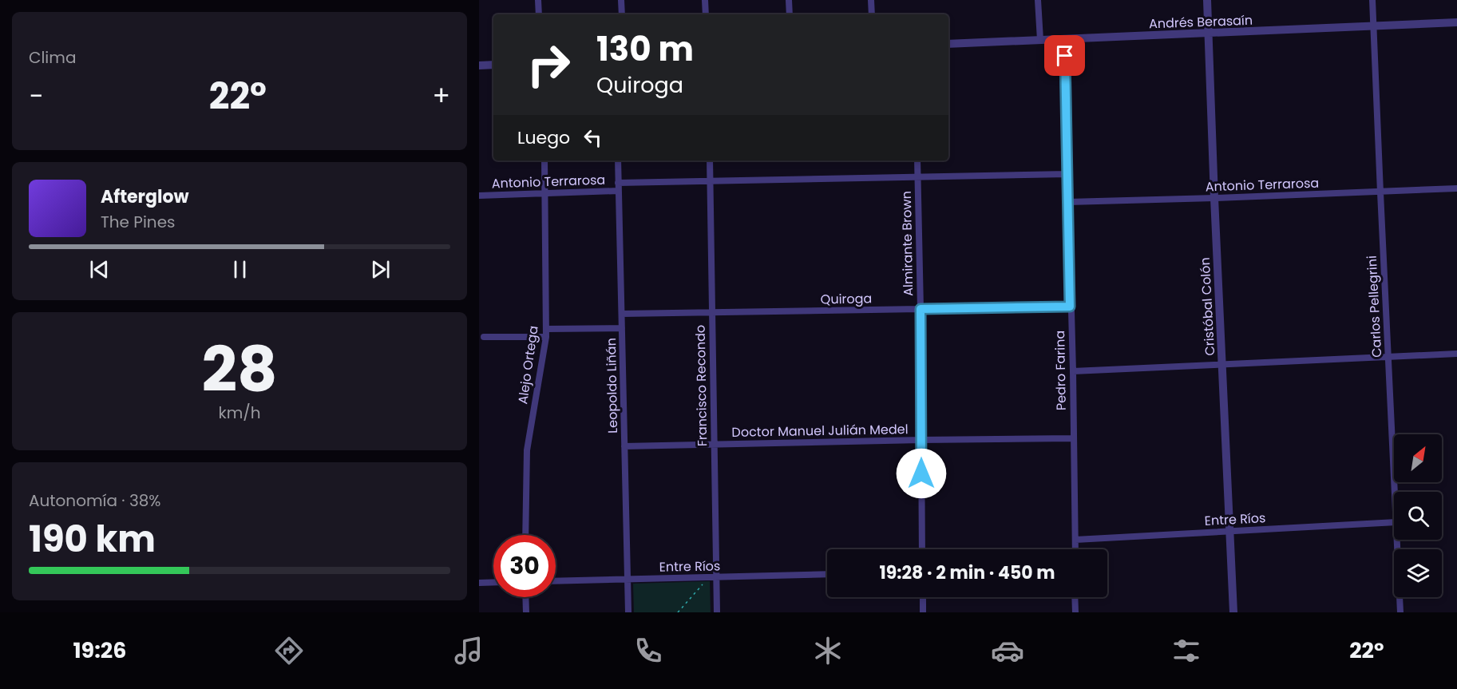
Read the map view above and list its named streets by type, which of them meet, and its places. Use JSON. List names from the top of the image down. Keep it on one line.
{"streets":{"street":["Andrés Berasaín","Antonio Terrarosa","Almirante Brown","Quiroga","Cristóbal Colón","Carlos Pellegrini","Alejo Ortega","Pedro Farina","Leopoldo Liñán","Francisco Recondo","Doctor Manuel Julián Medel","Entre Ríos"]},"crossings":[["Andrés Berasaín","Cristóbal Colón"],["Andrés Berasaín","Carlos Pellegrini"],["Andrés Berasaín","Pedro Farina"],["Antonio Terrarosa","Almirante Brown"],["Antonio Terrarosa","Cristóbal Colón"],["Antonio Terrarosa","Carlos Pellegrini"],["Antonio Terrarosa","Alejo Ortega"],["Antonio Terrarosa","Pedro Farina"],["Antonio Terrarosa","Leopoldo Liñán"],["Antonio Terrarosa","Francisco Recondo"],["Almirante Brown","Quiroga"],["Almirante Brown","Doctor Manuel Julián Medel"],["Quiroga","Pedro Farina"],["Quiroga","Leopoldo Liñán"],["Quiroga","Francisco Recondo"],["Cristóbal Colón","Entre Ríos"],["Pedro Farina","Doctor Manuel Julián Medel"],["Pedro Farina","Entre Ríos"],["Leopoldo Liñán","Doctor Manuel Julián Medel"],["Leopoldo Liñán","Entre Ríos"],["Francisco Recondo","Doctor Manuel Julián Medel"],["Francisco Recondo","Entre Ríos"]],"north":"top right","page":{"tile":["Clima",["28","km/h"],["Autonomía · 38%","190 km"]],"turn":["130 m","Quiroga"],"heat":["−","22°","+"],"then":"Luego","song":["Afterglow","The Pines"],"limit":"30","trip":"19:28 · 2 min · 450 m","tabs":["19:26","22°"]}}
